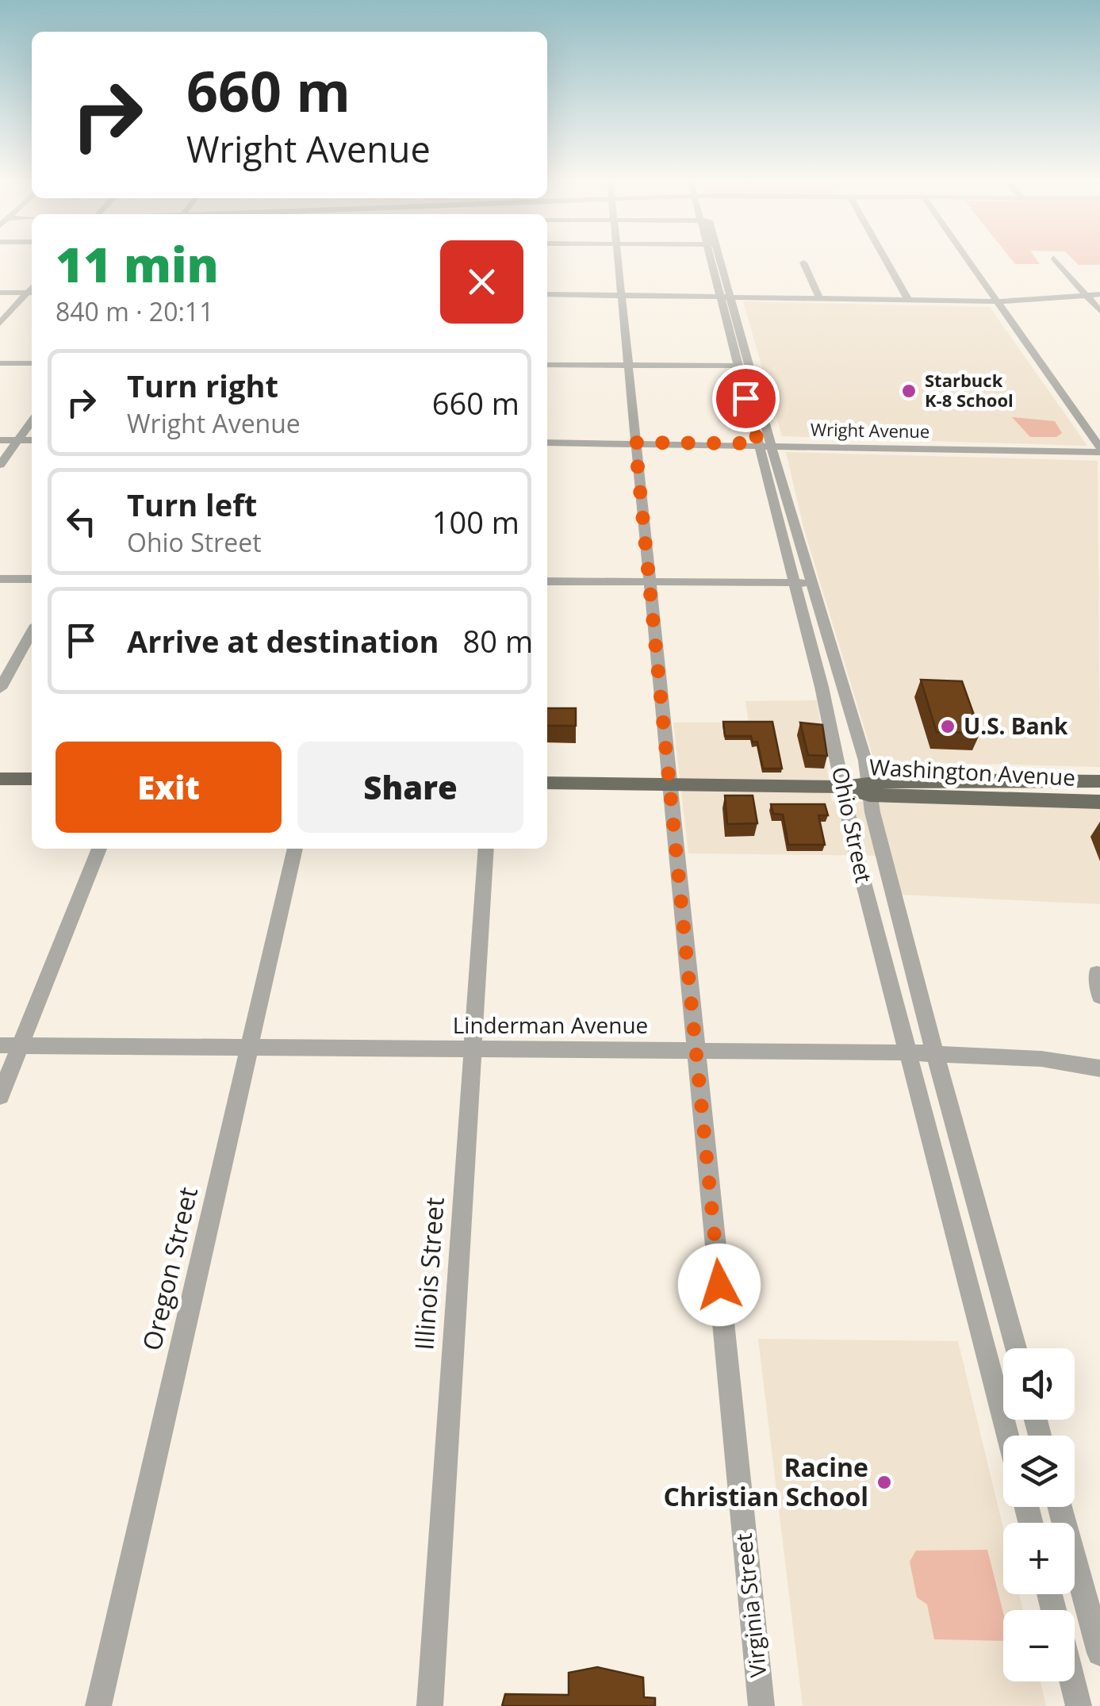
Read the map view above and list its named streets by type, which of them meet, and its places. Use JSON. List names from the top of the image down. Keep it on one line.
{"streets":{"main road":["Washington Avenue"],"street":["Wright Avenue","Ohio Street","Linderman Avenue","Oregon Street","Illinois Street","Virginia Street"]},"crossings":[["Wright Avenue","Ohio Street"],["Wright Avenue","Virginia Street"],["Washington Avenue","Ohio Street"],["Washington Avenue","Virginia Street"],["Ohio Street","Linderman Avenue"],["Linderman Avenue","Oregon Street"],["Linderman Avenue","Illinois Street"],["Linderman Avenue","Virginia Street"]],"places":["Starbuck K-8 School","U.S. Bank","Racine Christian School"],"page":{"turn":["660 m","Wright Avenue"],"heading":["11 min","840 m · 20:11"],"list":[{"name":"Turn right","note":"Wright Avenue","value":"660 m"},{"name":"Turn left","note":"Ohio Street","value":"100 m"},{"name":"Arrive at destination","value":"80 m"}],"buttons":["Exit","Share"],"map_buttons":["+","−"]}}
